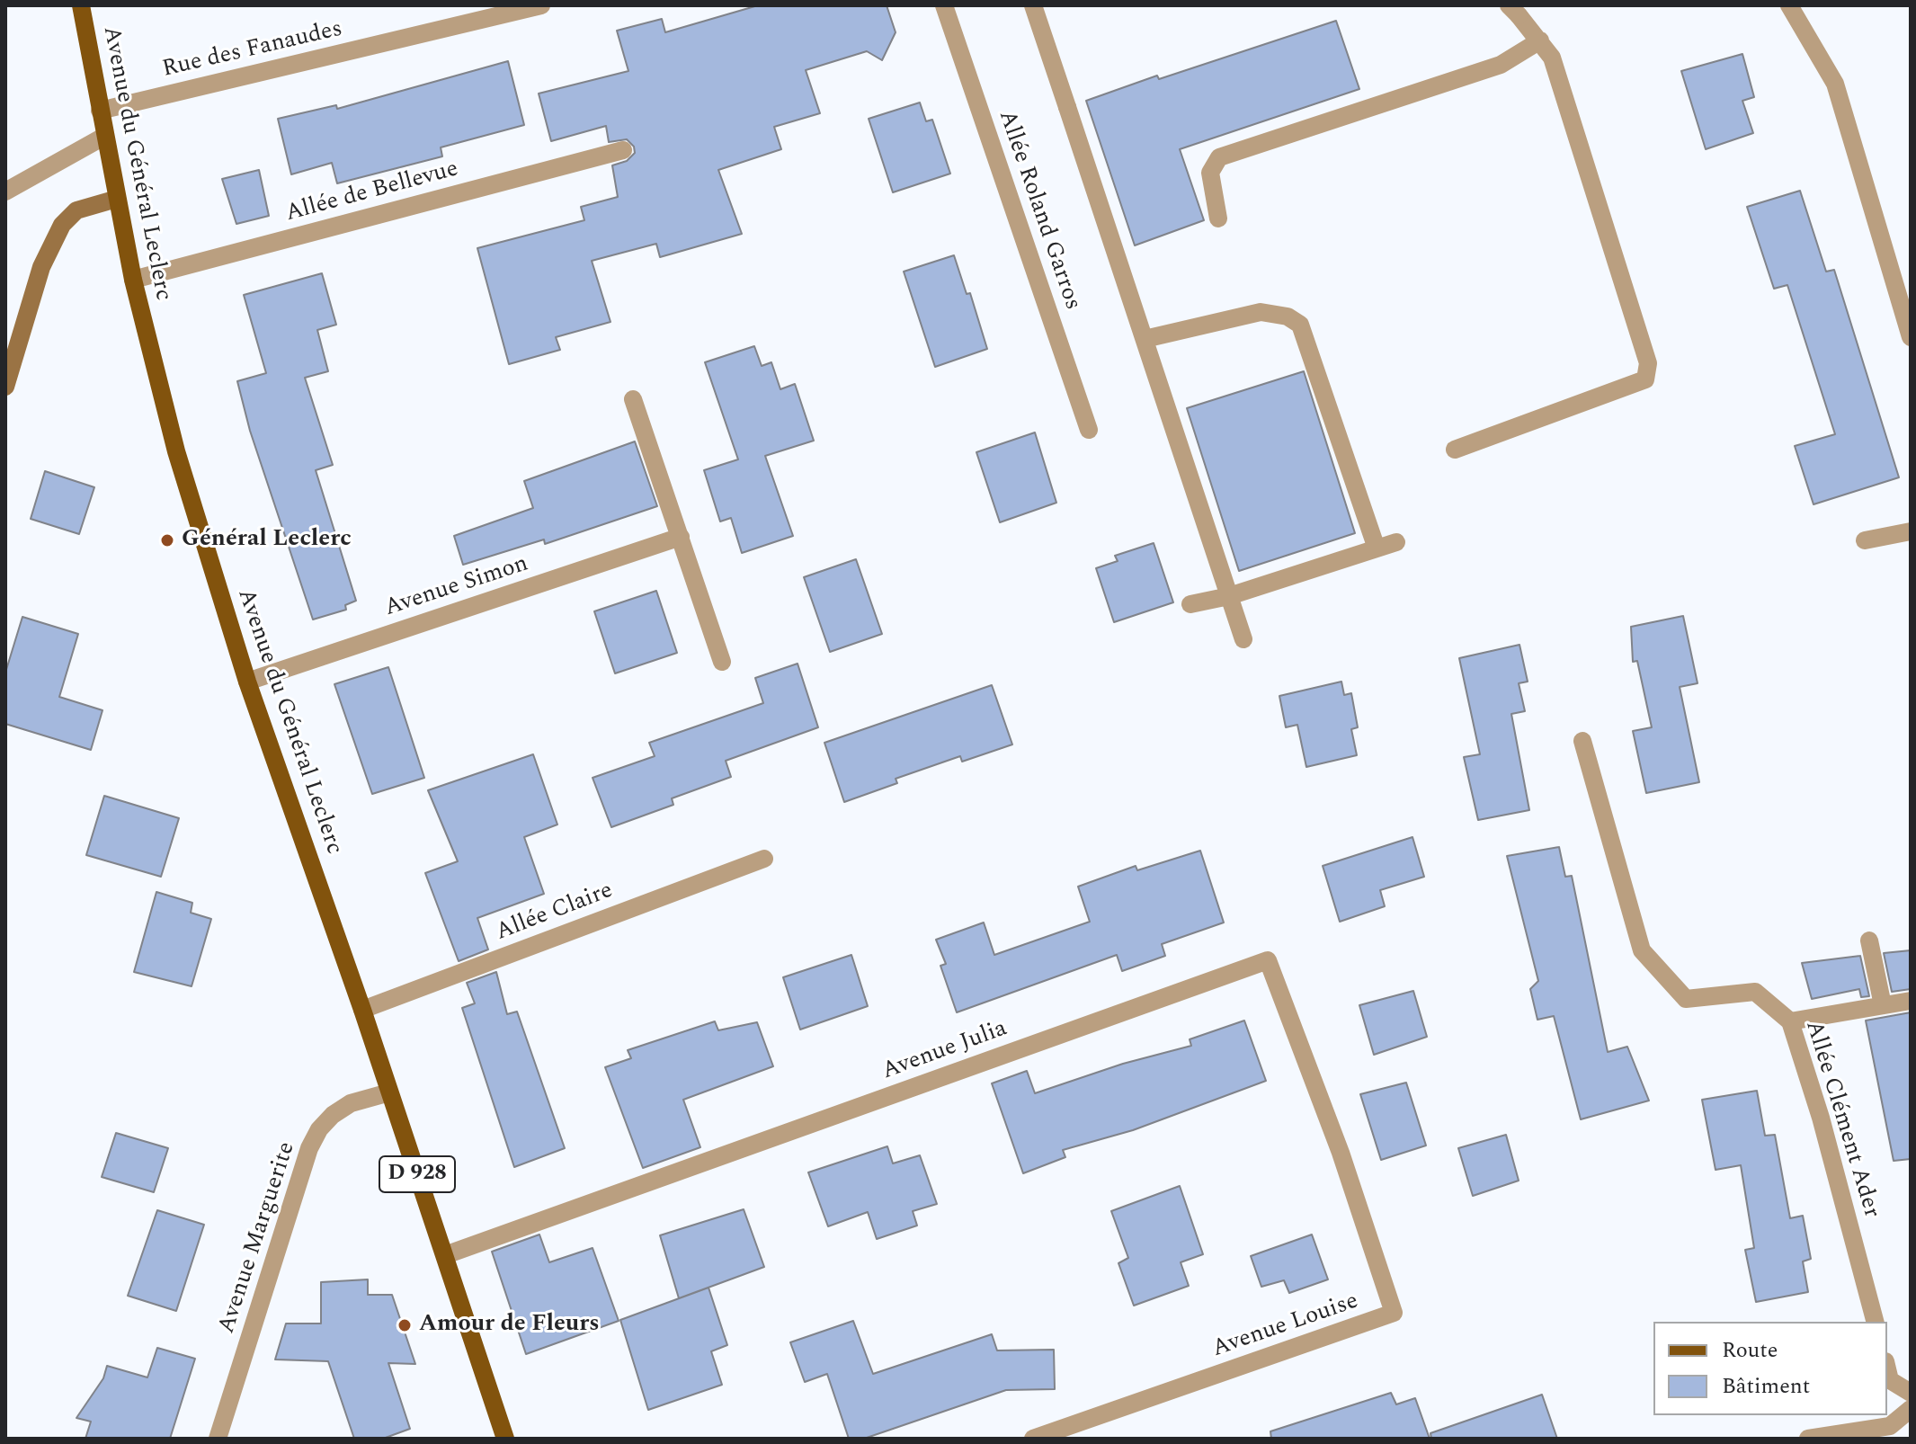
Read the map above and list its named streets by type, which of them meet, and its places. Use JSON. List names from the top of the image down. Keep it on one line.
{"streets":{"main road":["Avenue du Général Leclerc","D 928"],"street":["Rue des Fanaudes","Allée de Bellevue","Allée Roland Garros","Avenue Simon","Allée Claire","Avenue Julia","Allée Clément Ader","Avenue Marguerite","Avenue Louise"]},"crossings":[["Rue des Fanaudes","Avenue du Général Leclerc"],["Avenue du Général Leclerc","Allée de Bellevue"],["Avenue du Général Leclerc","Avenue Simon"],["Avenue du Général Leclerc","Allée Claire"],["Avenue du Général Leclerc","Avenue Julia"],["Avenue du Général Leclerc","Avenue Marguerite"],["Avenue Julia","Avenue Louise"]],"places":["Général Leclerc","Amour de Fleurs"],"legend":["Route","Bâtiment"]}
